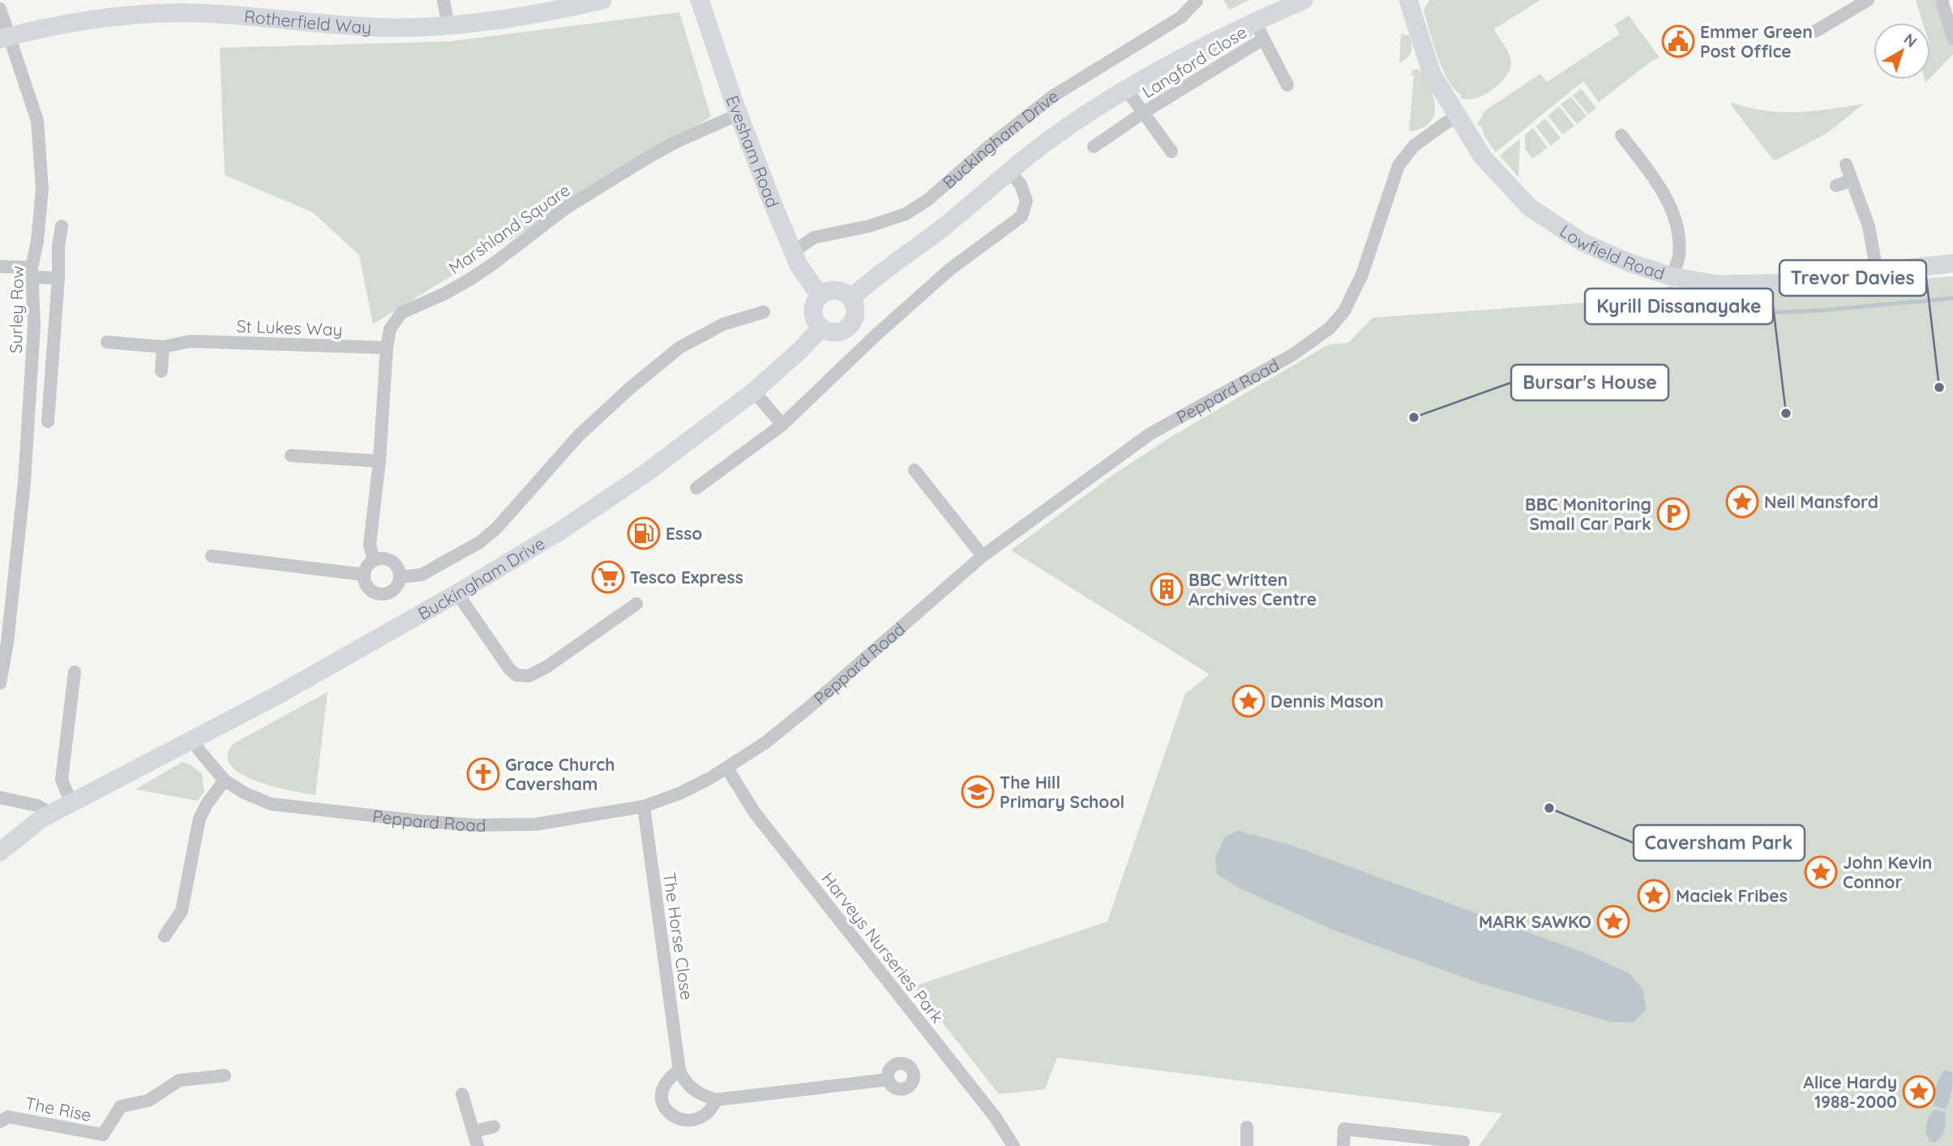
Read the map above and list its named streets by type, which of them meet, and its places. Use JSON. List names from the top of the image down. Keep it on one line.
{"streets":{"main road":["Rotherfield Way","Buckingham Drive","Evesham Road","Lowfield Road"],"street":["Langford Close","Marshland Square","Surley Row","St Lukes Way","Peppard Road","The Horse Close","Harveys Nurseries Park","The Rise"]},"crossings":[["Rotherfield Way","Surley Row"],["Langford Close","Buckingham Drive"],["Buckingham Drive","Evesham Road"],["Buckingham Drive","Marshland Square"],["Buckingham Drive","Peppard Road"],["Evesham Road","Marshland Square"],["Marshland Square","St Lukes Way"],["Lowfield Road","Peppard Road"],["Peppard Road","The Horse Close"],["Peppard Road","Harveys Nurseries Park"]],"places":{"public building":["Emmer Green Post Office"],"other":["Trevor Davies","Kyrill Dissanayake","Bursar's House","Caversham Park"],"place":["Neil Mansford","Dennis Mason","John Kevin Connor","Maciek Fribes","MARK SAWKO","Alice Hardy 1988-2000"],"parking":["BBC Monitoring Small Car Park"],"fuel station":["Esso"],"supermarket":["Tesco Express"],"building":["BBC Written Archives Centre"],"church":["Grace Church Caversham"],"school or university":["The Hill Primary School"]},"north":"top right"}
